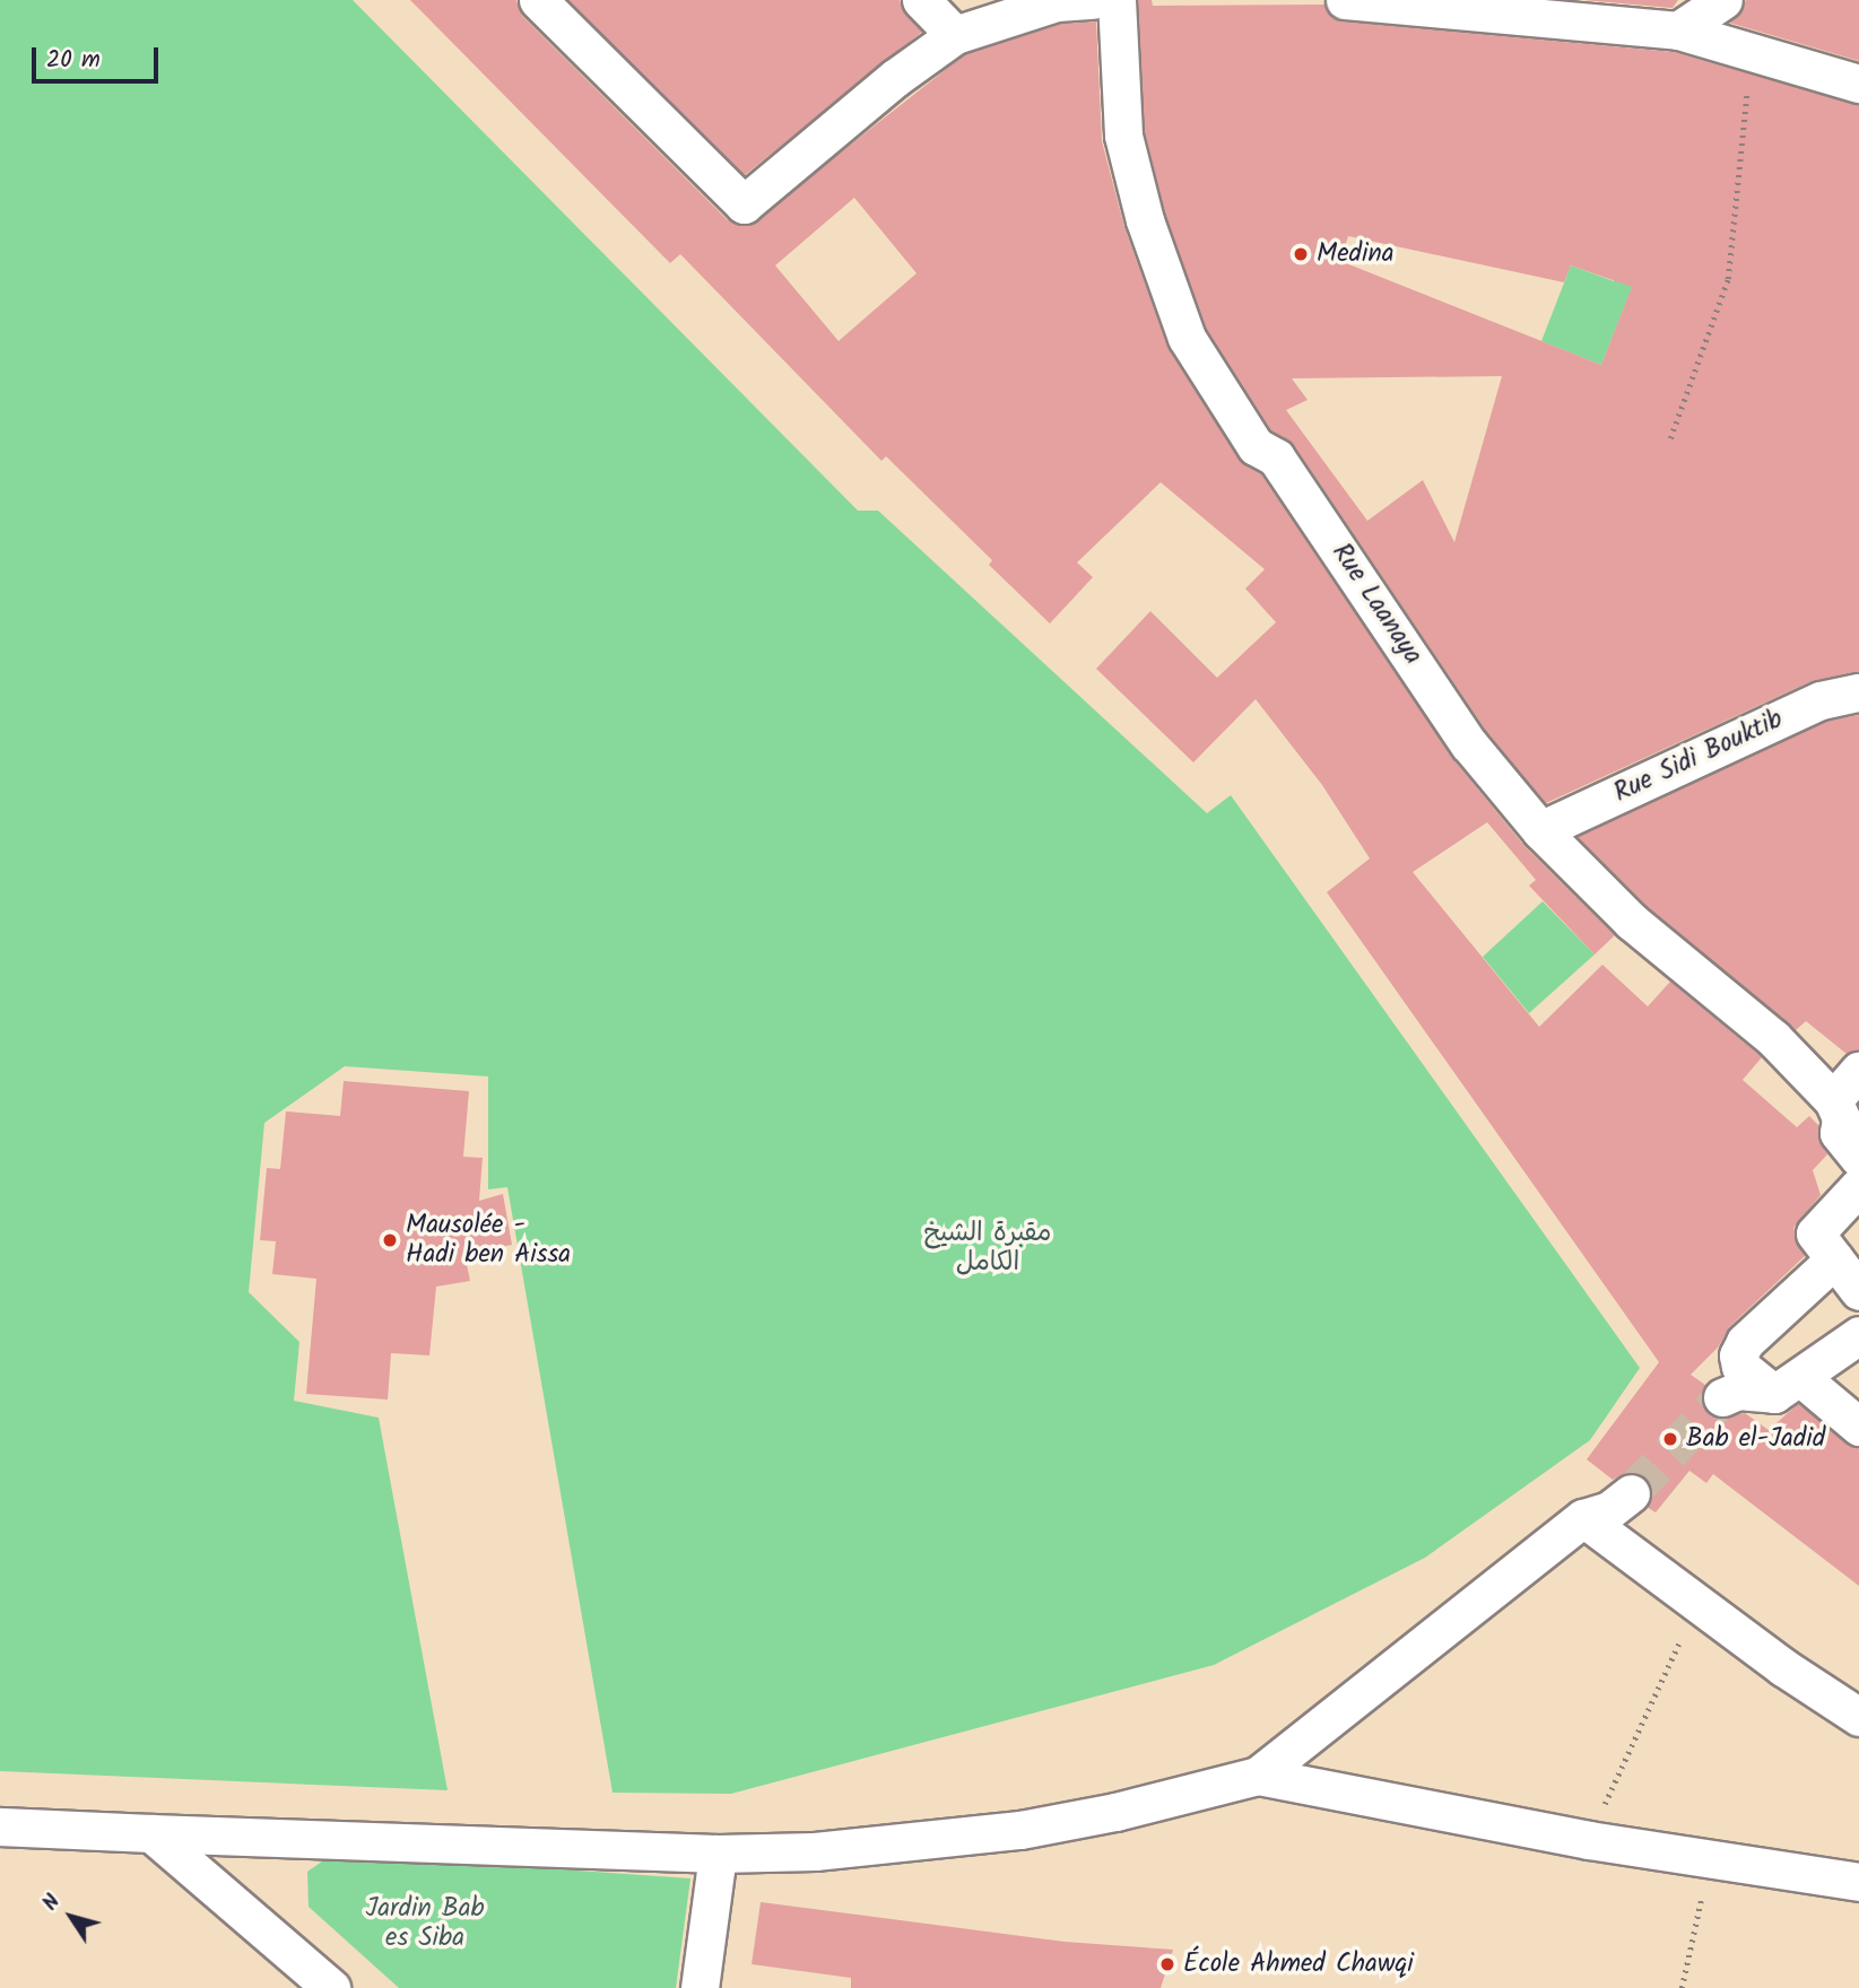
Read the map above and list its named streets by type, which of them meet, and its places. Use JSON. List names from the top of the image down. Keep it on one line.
{"streets":{"street":["Rue Laanaya","Rue Sidi Bouktib"]},"crossings":[["Rue Laanaya","Rue Sidi Bouktib"]],"parks":["مقبرة الشيخ الكامل","Jardin Bab es Siba"],"places":["Medina","Mausolée - Hadi ben Aissa","Bab el-Jadid","École Ahmed Chawqi"],"scale_bar":"20 m","north":"top left"}
